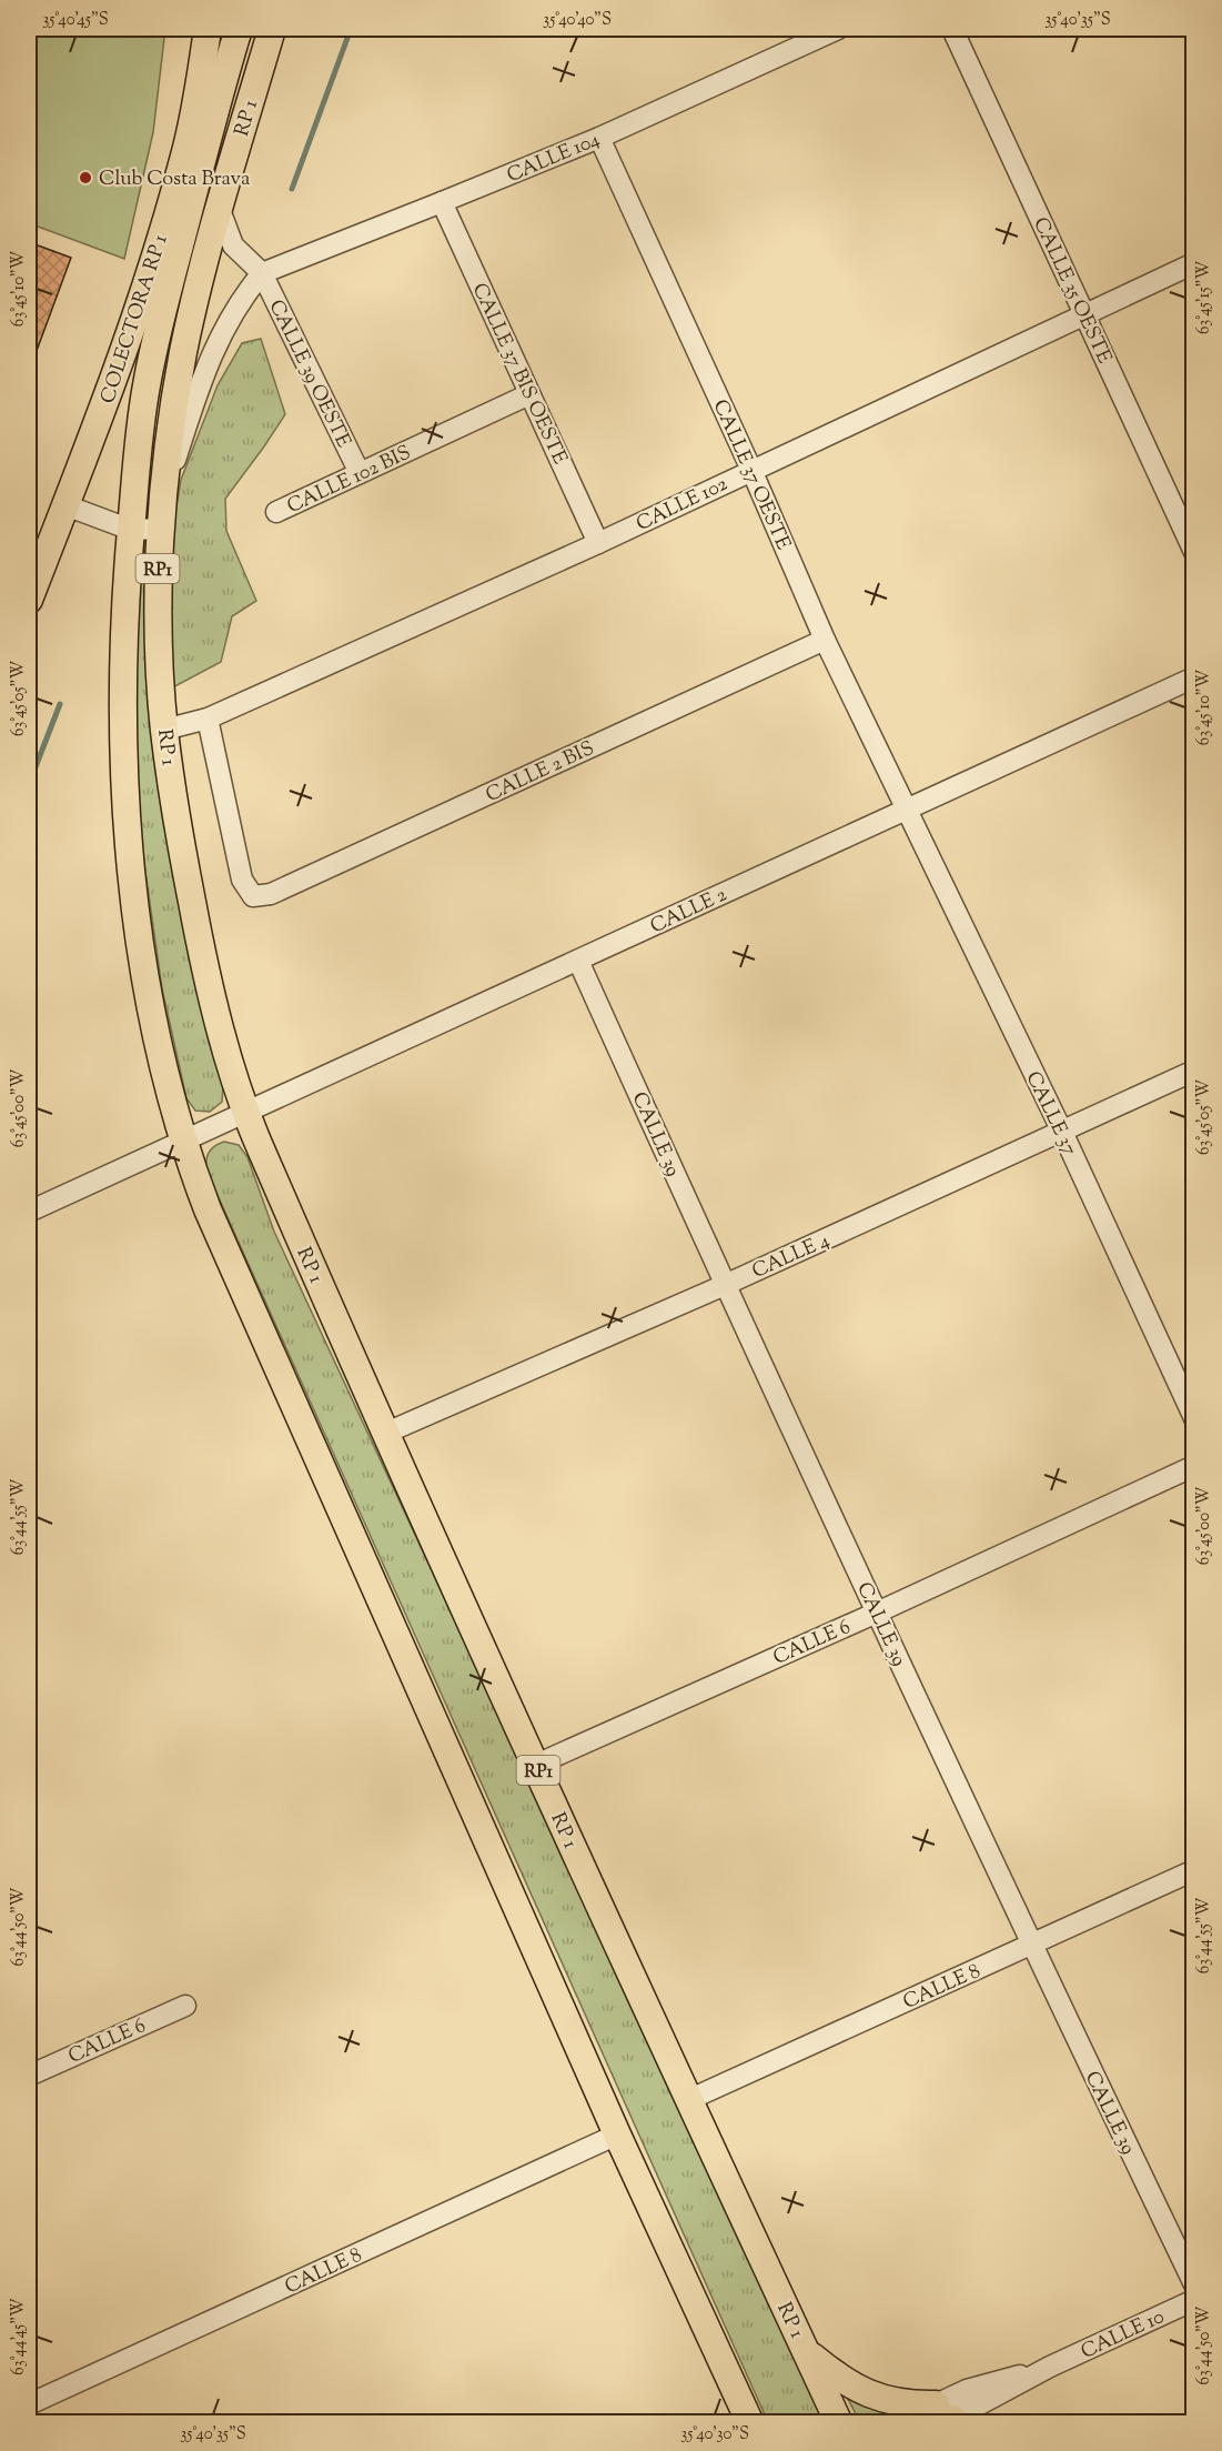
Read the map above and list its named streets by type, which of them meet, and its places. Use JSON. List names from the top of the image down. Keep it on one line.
{"streets":{"main road":["RP 1","COLECTORA RP 1","RP1"],"street":["CALLE 104","CALLE 35 OESTE","CALLE 39 OESTE","CALLE 37 BIS OESTE","CALLE 37 OESTE","CALLE 102 BIS","CALLE 102","CALLE 2 BIS","CALLE 2","CALLE 37","CALLE 39","CALLE 4","CALLE 6","CALLE 8","CALLE 10"]},"crossings":[["RP 1","CALLE 104"],["RP 1","CALLE 102"],["RP 1","CALLE 2"],["RP 1","CALLE 4"],["RP 1","CALLE 6"],["RP 1","CALLE 8"],["CALLE 104","CALLE 39 OESTE"],["CALLE 104","CALLE 37 BIS OESTE"],["CALLE 104","CALLE 37 OESTE"],["CALLE 35 OESTE","CALLE 102"],["CALLE 39 OESTE","CALLE 102 BIS"],["CALLE 37 BIS OESTE","CALLE 102 BIS"],["CALLE 37 BIS OESTE","CALLE 102"],["CALLE 37 OESTE","CALLE 102"],["CALLE 37 OESTE","CALLE 2 BIS"],["CALLE 37 OESTE","CALLE 2"],["CALLE 37 OESTE","CALLE 37"],["CALLE 102","CALLE 2 BIS"],["CALLE 2","CALLE 37"],["CALLE 2","CALLE 39"],["CALLE 37","CALLE 4"],["CALLE 39","CALLE 4"],["CALLE 39","CALLE 6"],["CALLE 39","CALLE 8"]],"places":["Club Costa Brava"],"coordinates":["35°40'45\"S","35°40'40\"S","35°40'35\"S","63°45'10\"W","63°45'15\"W","63°45'05\"W","63°45'00\"W","63°44'55\"W","63°44'50\"W","63°44'45\"W","35°40'30\"S"]}
